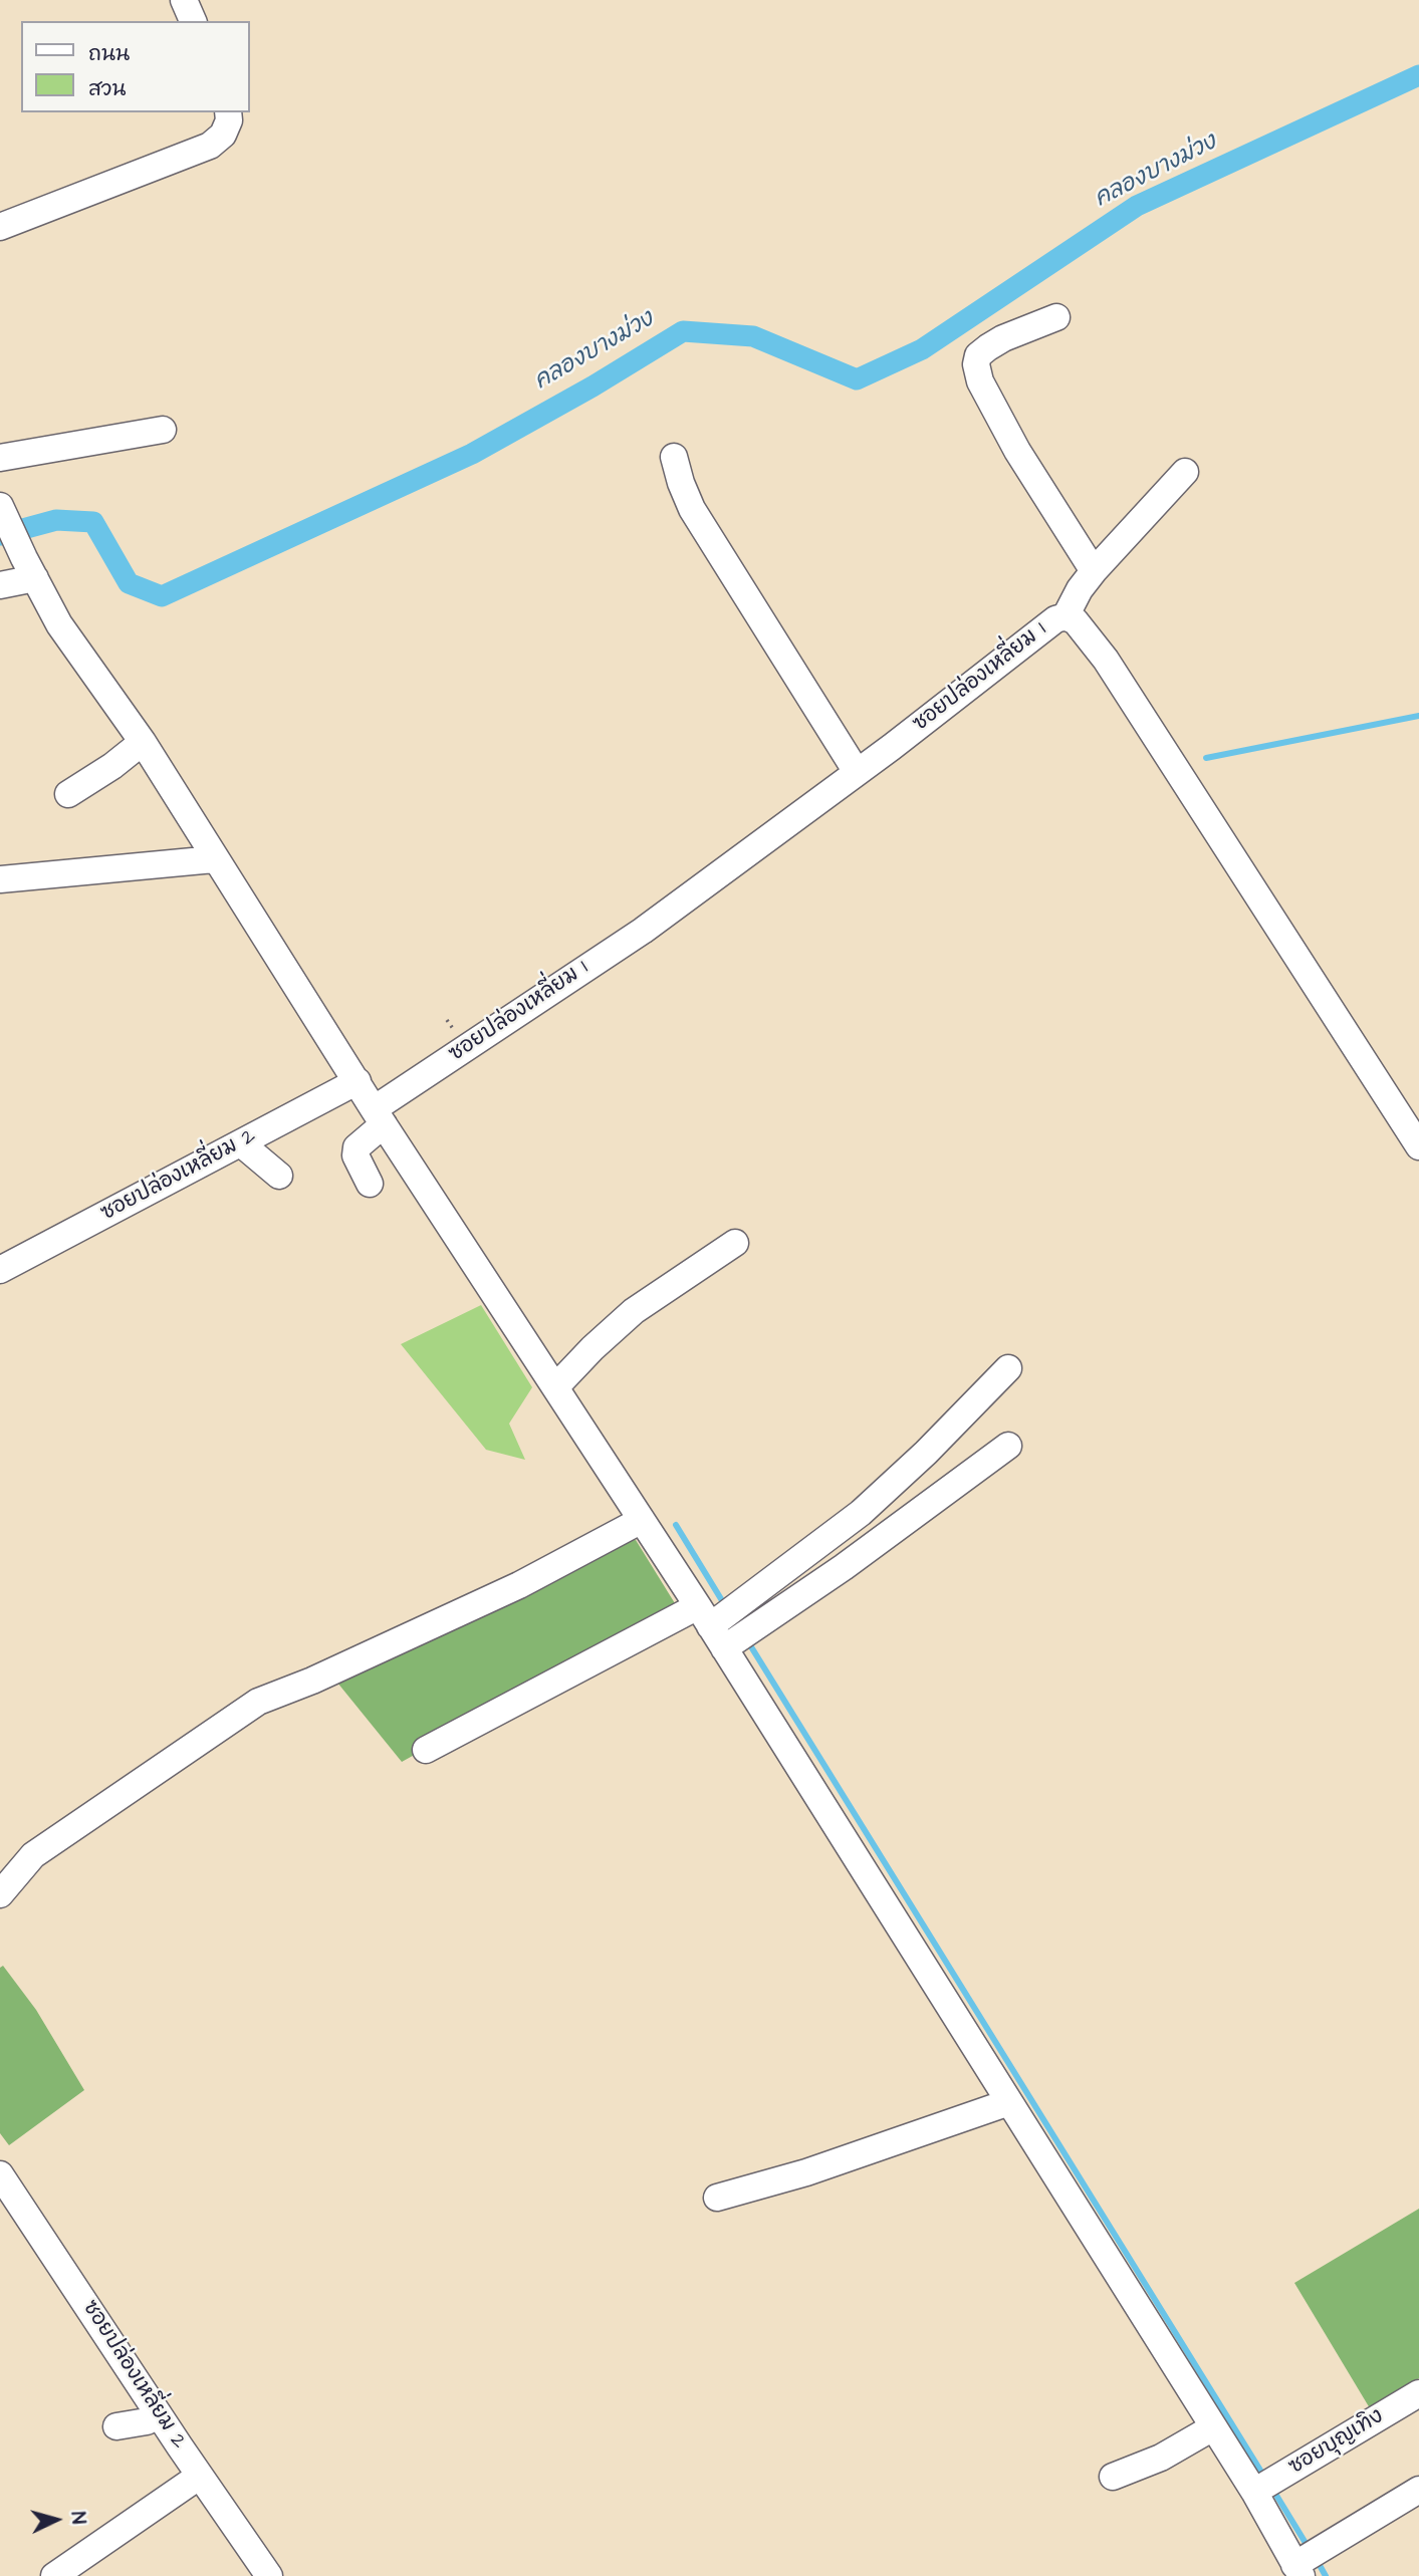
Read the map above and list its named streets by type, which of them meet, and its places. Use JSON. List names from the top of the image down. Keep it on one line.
{"streets":{"street":["ซอยปล่องเหลี่ยม 1","ซอยปล่องเหลี่ยม 2","ซอยบุญเทิง"]},"water":["คลองบางม่วง"],"legend":["ถนน","สวน"],"north":"right"}
